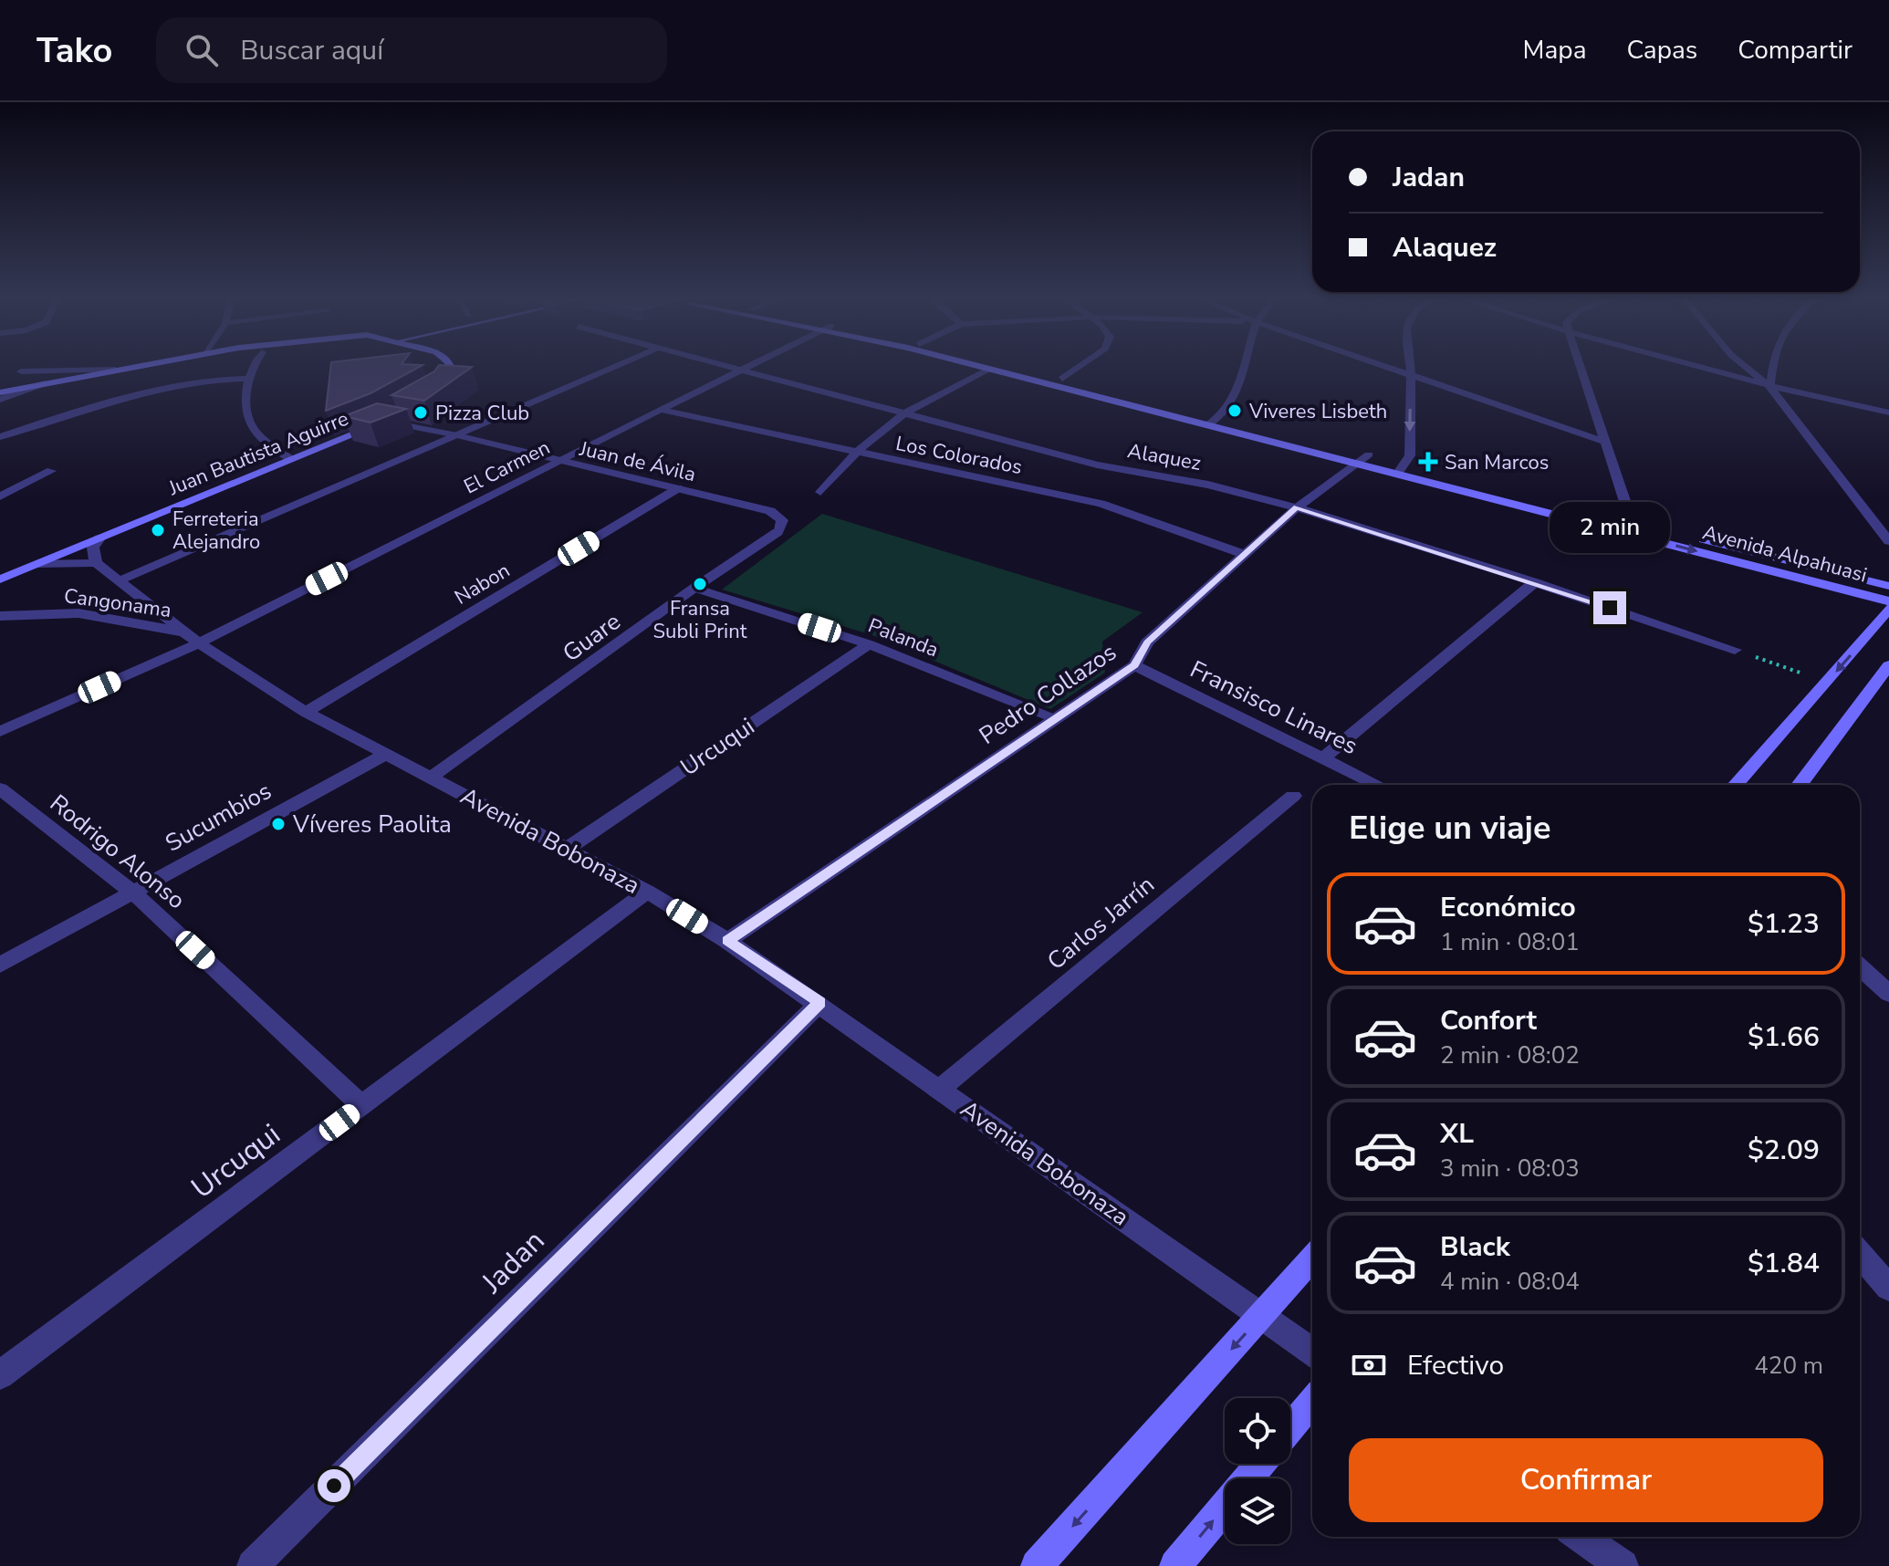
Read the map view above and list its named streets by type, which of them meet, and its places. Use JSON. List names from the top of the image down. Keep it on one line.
{"streets":{"main road":["Juan Bautista Aguirre","Avenida Alpahuasi"],"street":["Los Colorados","Alaquez","Juan de Ávila","El Carmen","Nabon","Cangonama","Guare","Palanda","Pedro Collazos","Fransisco Linares","Urcuqui","Sucumbios","Avenida Bobonaza","Rodrigo Alonso","Carlos Jarrín","Jadan"]},"crossings":[["Juan Bautista Aguirre","Juan de Ávila"],["Los Colorados","El Carmen"],["Los Colorados","Pedro Collazos"],["Alaquez","El Carmen"],["Alaquez","Pedro Collazos"],["Juan de Ávila","El Carmen"],["Juan de Ávila","Nabon"],["Juan de Ávila","Guare"],["El Carmen","Cangonama"],["El Carmen","Avenida Bobonaza"],["Avenida Alpahuasi","Pedro Collazos"],["Nabon","Avenida Bobonaza"],["Cangonama","Avenida Bobonaza"],["Guare","Palanda"],["Guare","Avenida Bobonaza"],["Palanda","Pedro Collazos"],["Palanda","Urcuqui"],["Pedro Collazos","Fransisco Linares"],["Pedro Collazos","Avenida Bobonaza"],["Urcuqui","Avenida Bobonaza"],["Urcuqui","Rodrigo Alonso"],["Sucumbios","Avenida Bobonaza"],["Sucumbios","Rodrigo Alonso"],["Avenida Bobonaza","Carlos Jarrín"],["Avenida Bobonaza","Jadan"]],"places":{"other":["Viveres Lisbeth","Pizza Club","Ferreteria Alejandro","Fransa Subli Print","Víveres Paolita"],"health":["San Marcos"]},"page":{"header":"Tako","search":"Buscar aquí","nav":["Mapa","Capas","Compartir"],"banner":["Jadan","Alaquez"],"bubble":"2 min","heading":"Elige un viaje","list":[{"name":"Económico","note":"1 min · 08:01","value":"$1.23"},{"name":"Confort","note":"2 min · 08:02","value":"$1.66"},{"name":"XL","note":"3 min · 08:03","value":"$2.09"},{"name":"Black","note":"4 min · 08:04","value":"$1.84"}],"pay":["Efectivo","420 m"],"buttons":"Confirmar"}}
